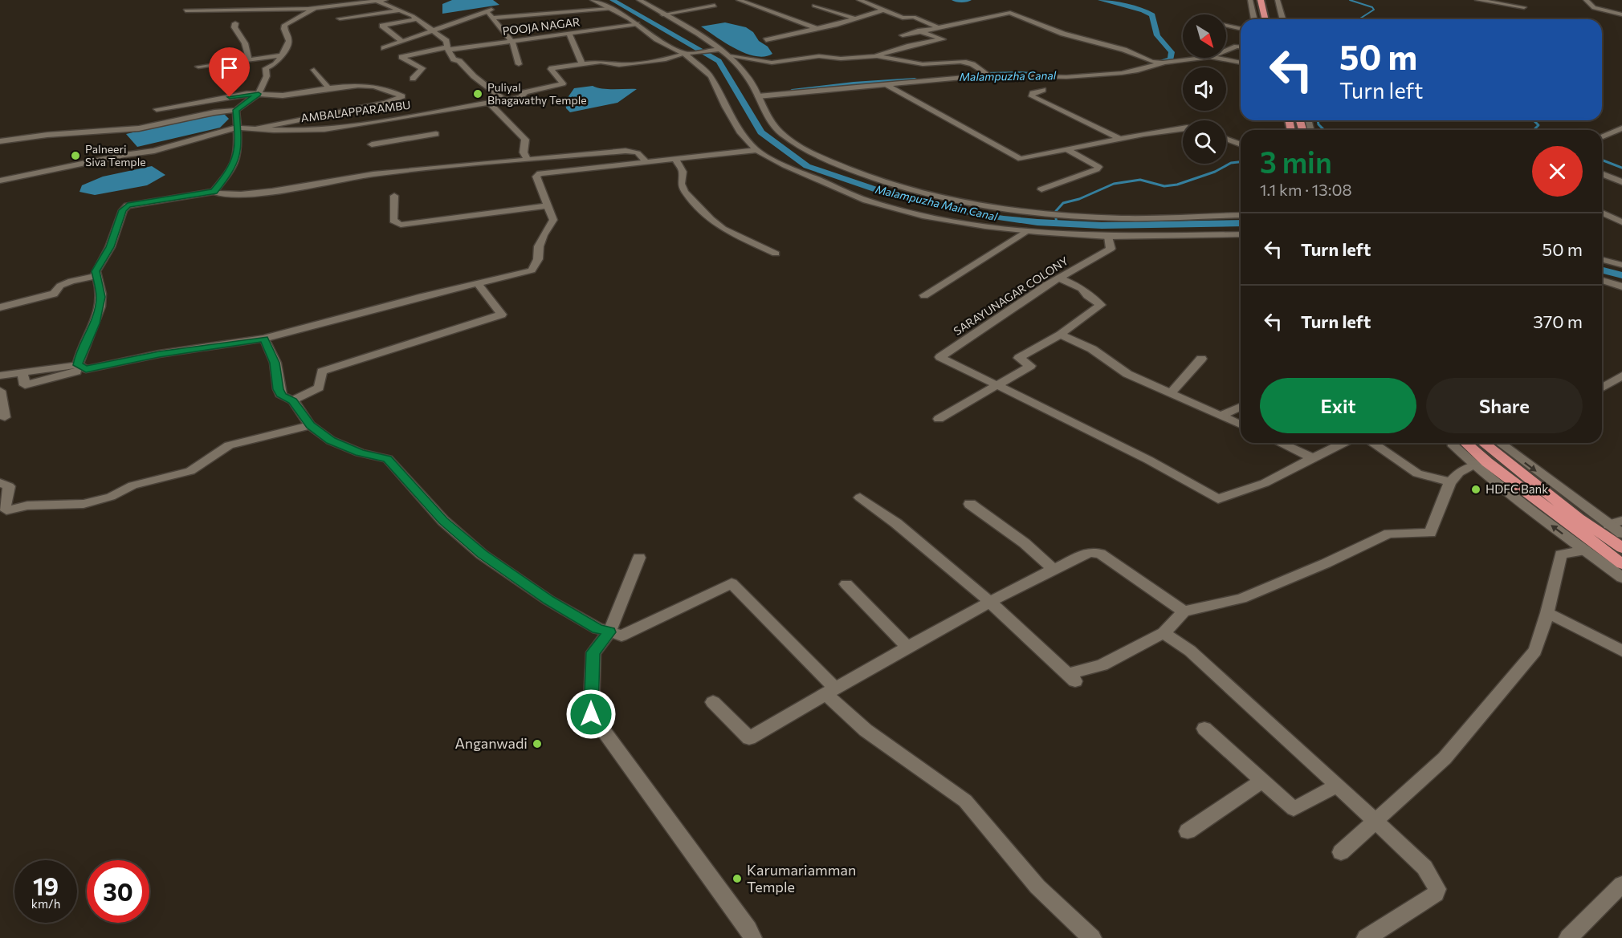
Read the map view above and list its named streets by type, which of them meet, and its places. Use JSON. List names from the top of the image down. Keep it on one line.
{"streets":{"street":["POOJA NAGAR","AMBALAPPARAMBU","SARAYUNAGAR COLONY"]},"water":["Malampuzha Canal","Malampuzha Main Canal"],"places":["Puliyal Bhagavathy Temple","Palneeri Siva Temple","HDFC Bank","Anganwadi","Karumariamman Temple"],"north":"bottom right","page":{"turn":["50 m","Turn left"],"heading":["3 min","1.1 km · 13:08"],"list":[{"name":"Turn left","value":"50 m"},{"name":"Turn left","value":"370 m"}],"buttons":["Exit","Share"],"speed":"19 km/h","limit":"30"}}
